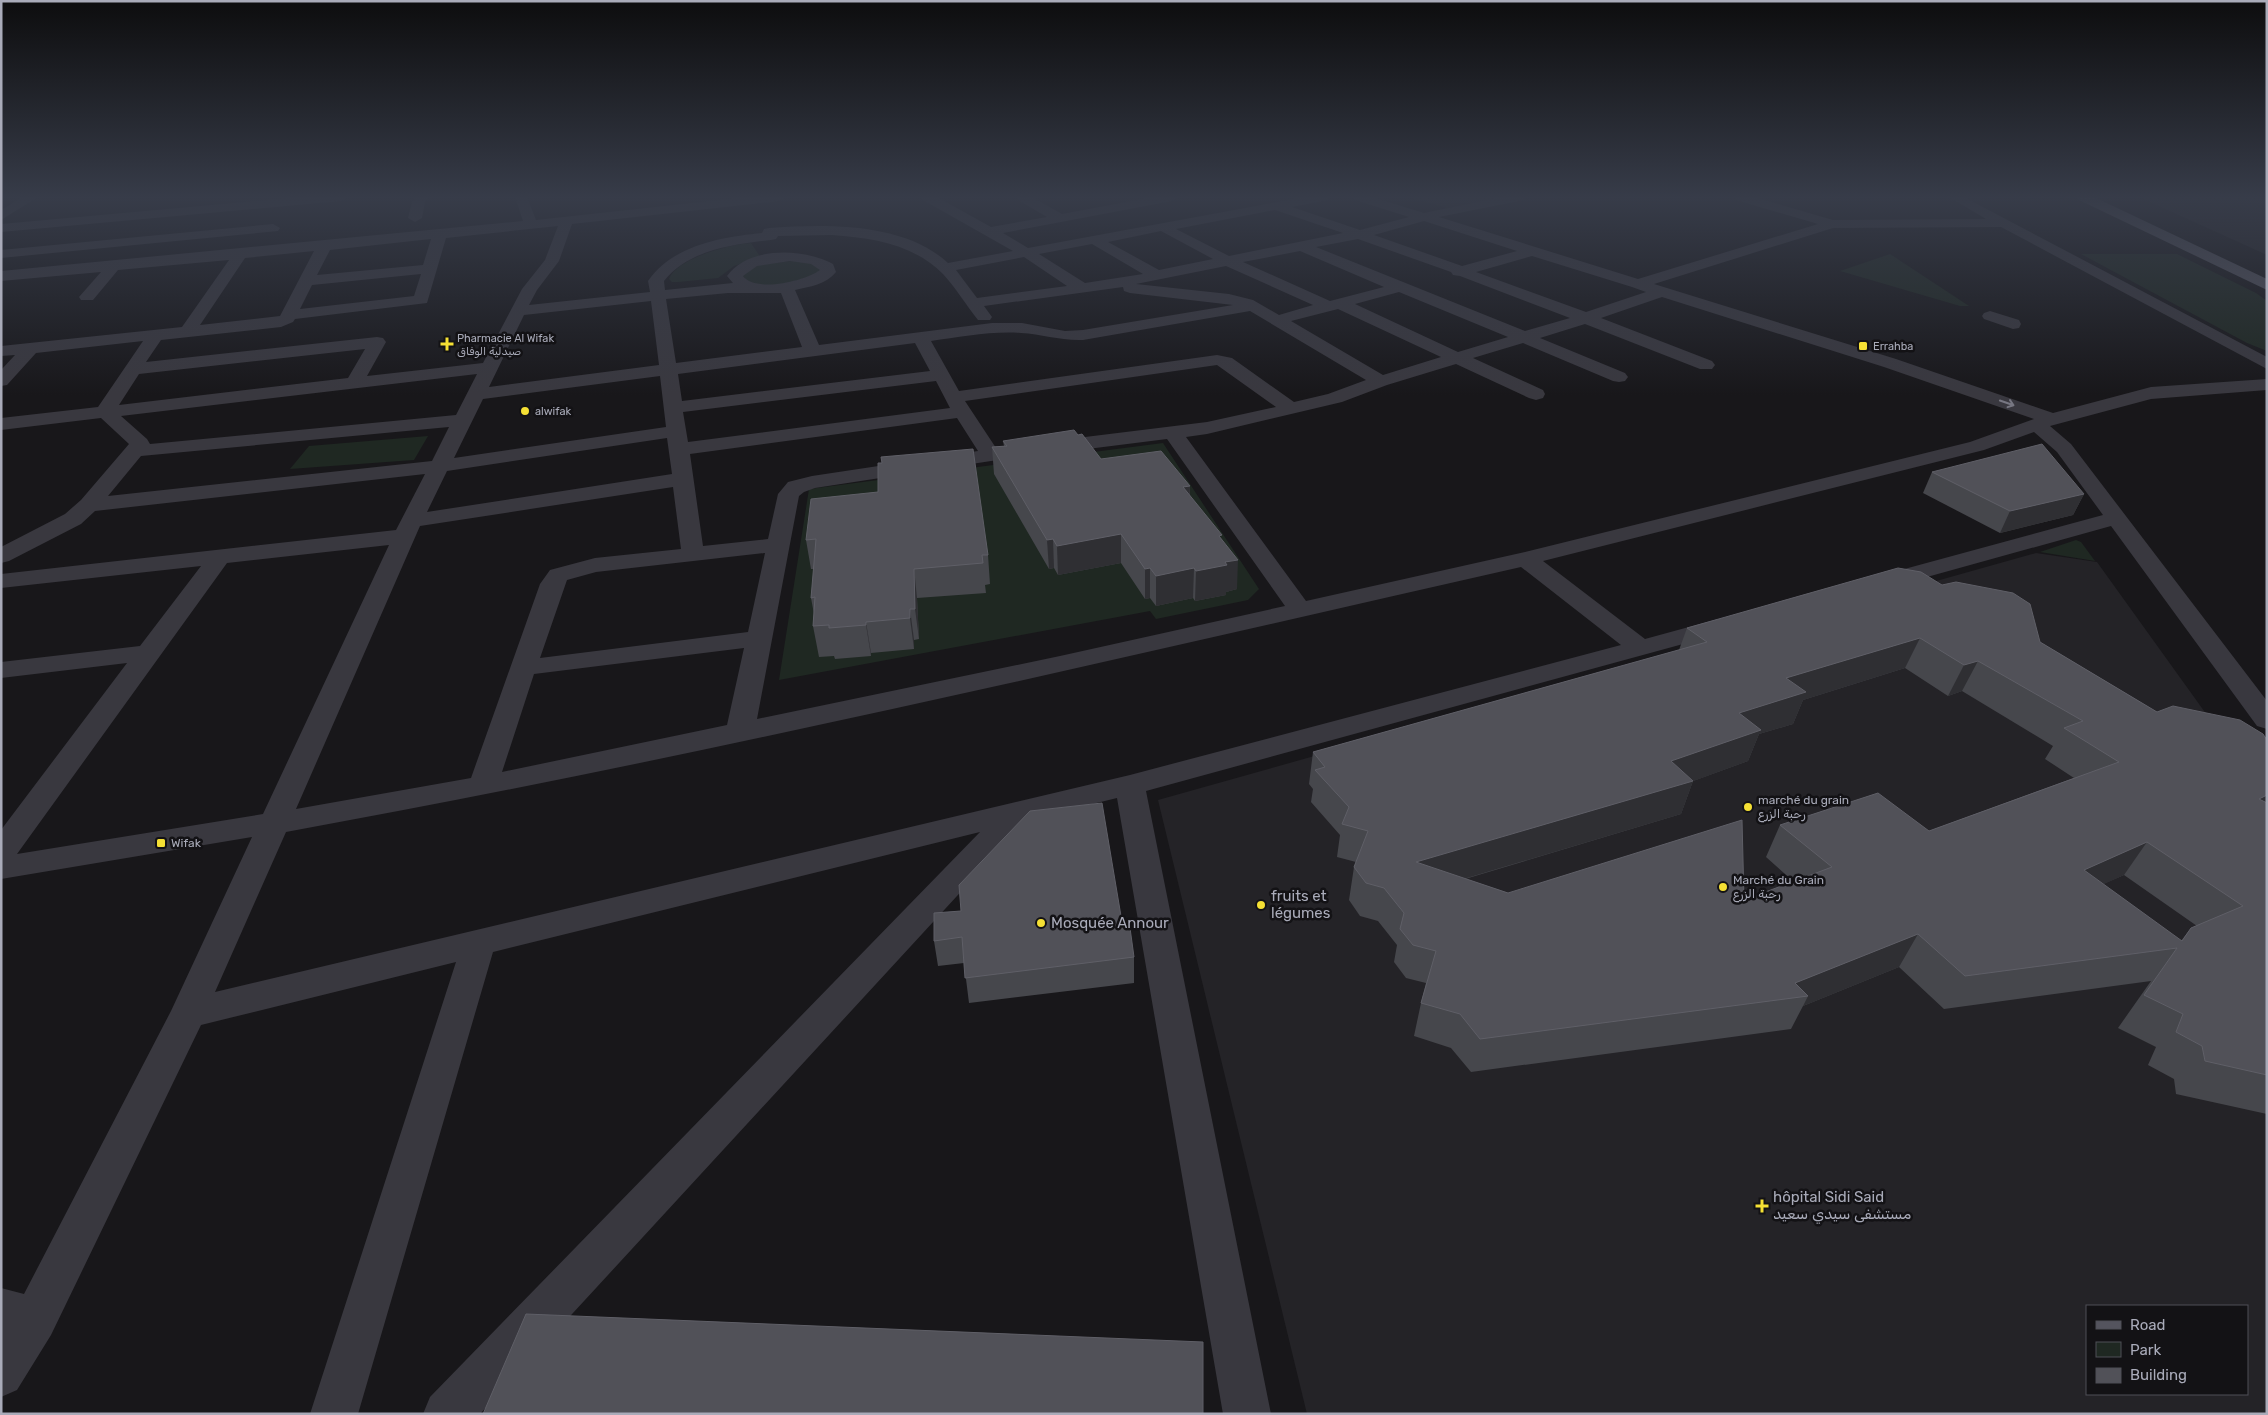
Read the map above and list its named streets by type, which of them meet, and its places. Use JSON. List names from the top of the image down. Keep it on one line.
{"places":{"health":["Pharmacie Al Wifak صيدلية الوفاق","hôpital Sidi Said مستشفى سيدي سعيد"],"transit":["Errahba","Wifak"],"other":["alwifak","marché du grain رحبة الزرع","Marché du Grain رحبة الزرع","fruits et légumes","Mosquée Annour"]},"legend":["Road","Park","Building"]}
